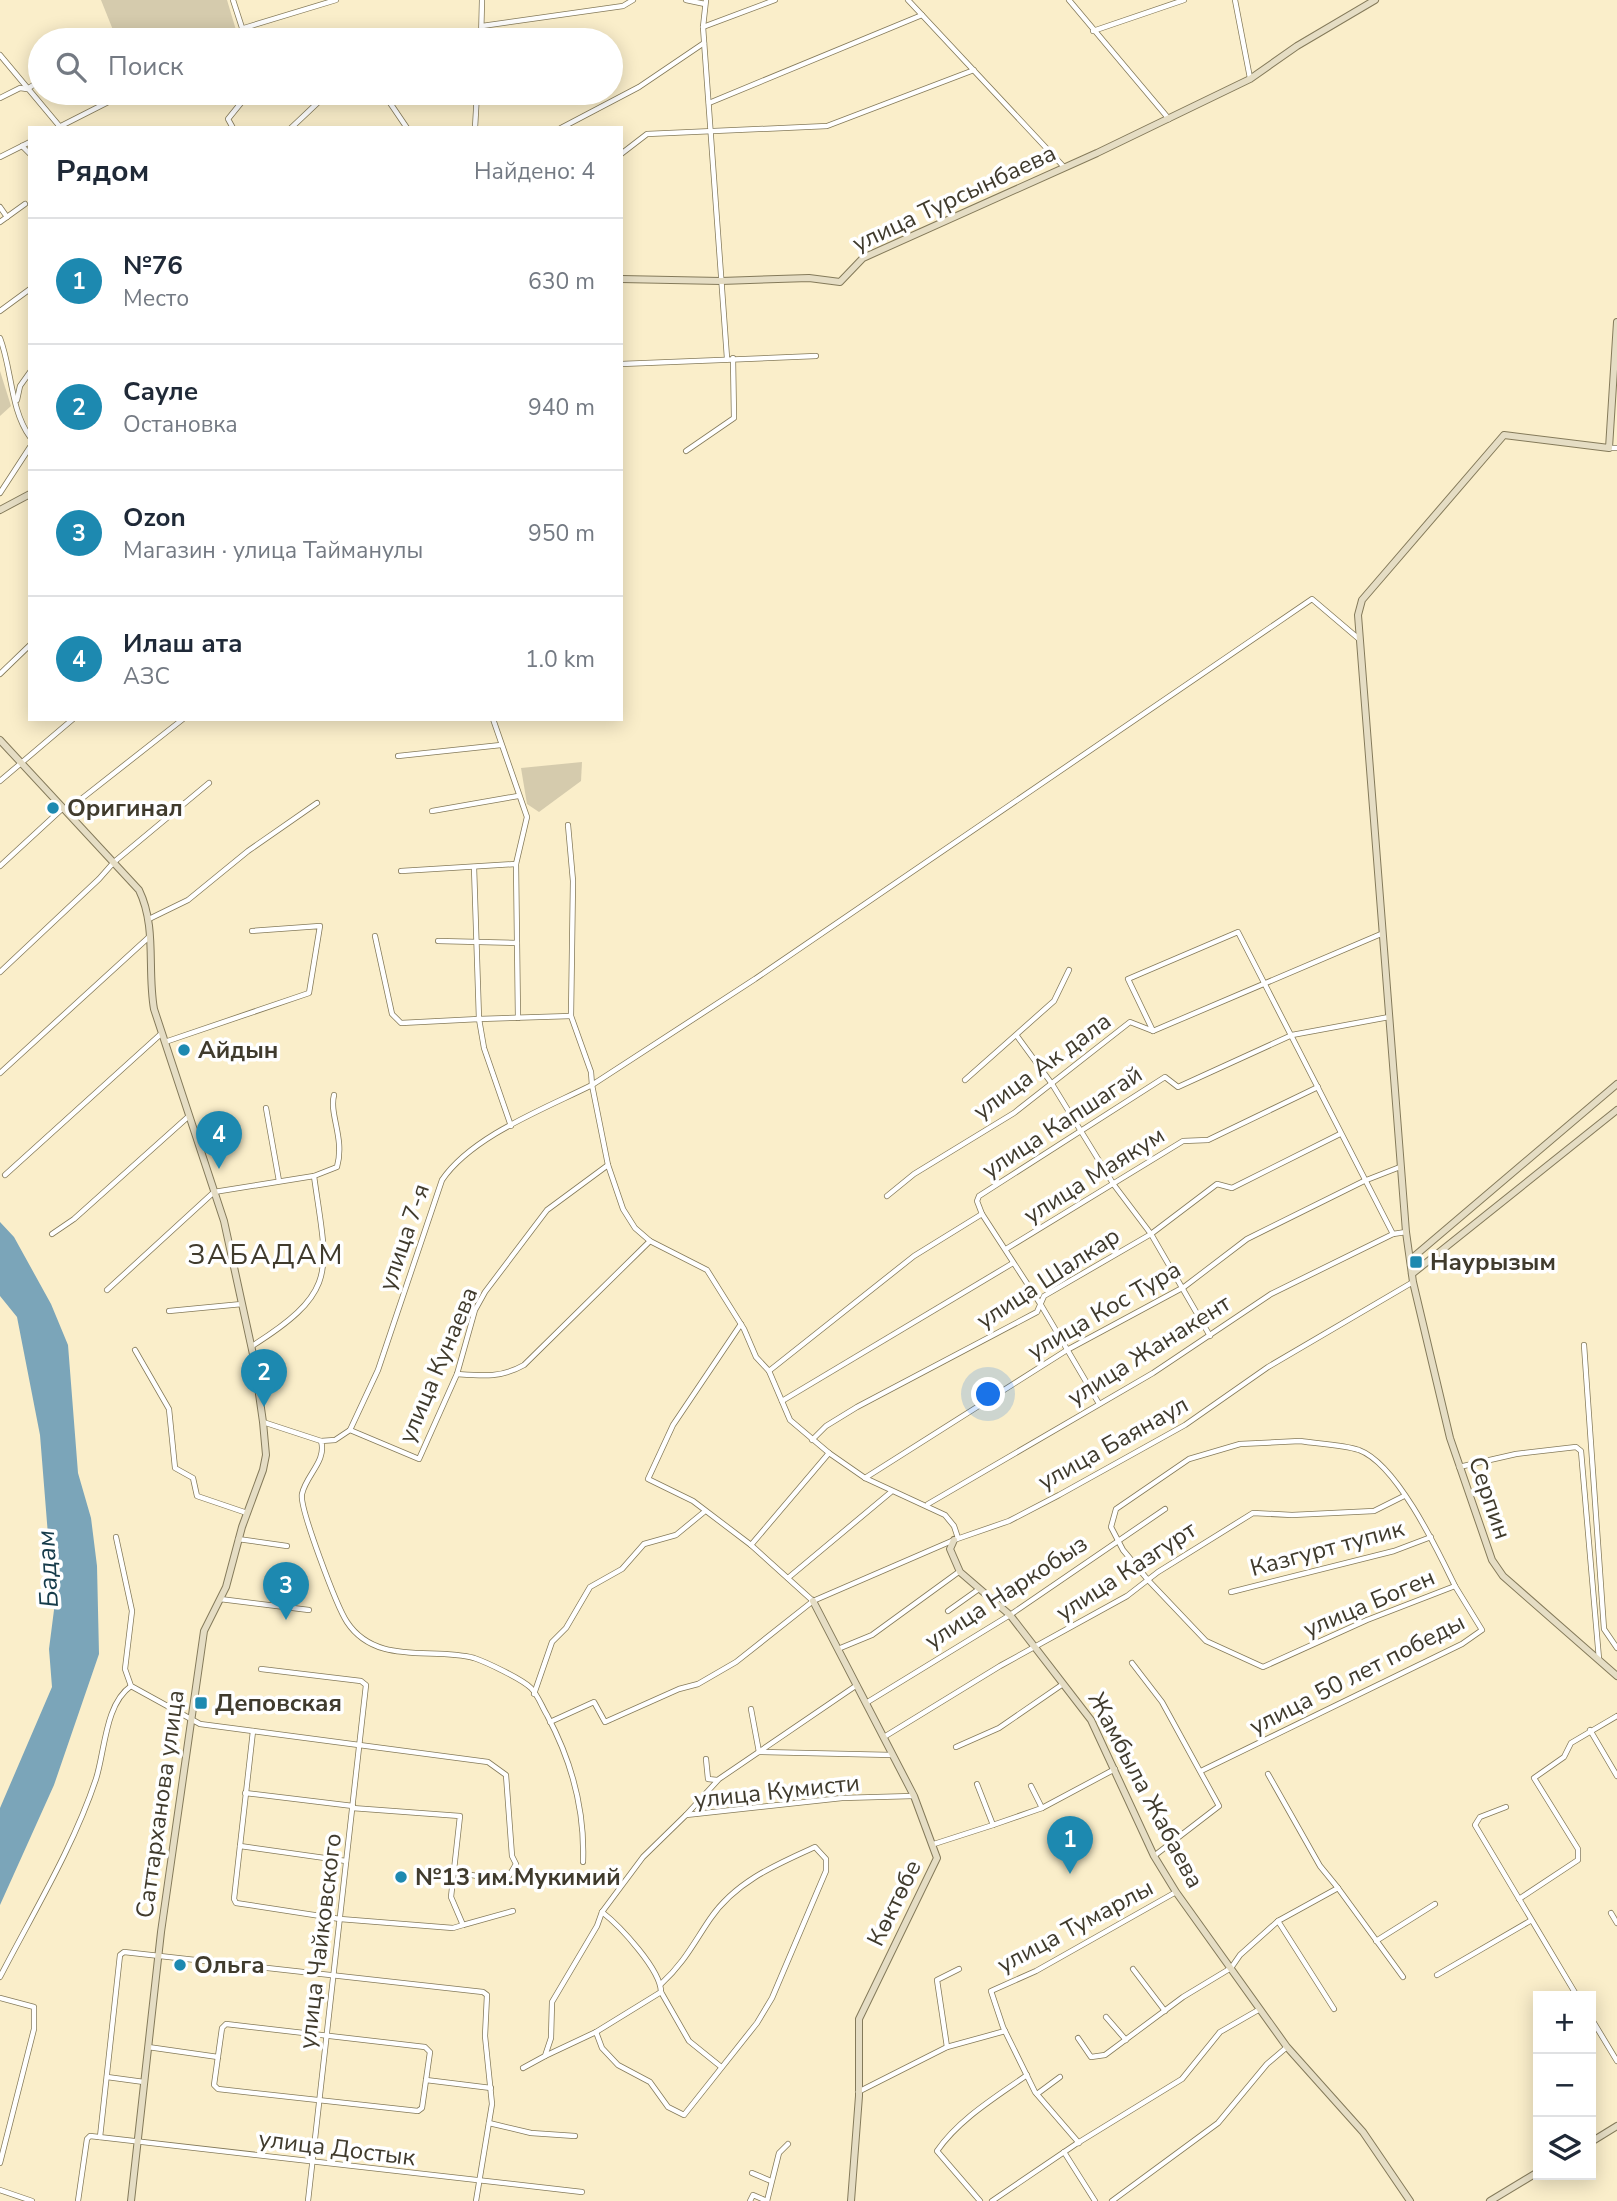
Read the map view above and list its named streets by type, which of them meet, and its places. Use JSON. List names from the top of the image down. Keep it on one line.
{"streets":{"street":["улица Турсынбаева","улица Ак дала","улица Капшагай","улица Маякум","улица 7-я","улица Шалкар","улица Кос Тура","улица Жанакент","улица Кунаева","улица Баянаул","Серпин","Казгурт тупик","улица Казгурт","улица Наркобыз","улица Боген","улица 50 лет победы","Жамбыла Жабаева","улица Кумисти","Саттарханова улица","Көктөбе","улица Тумарлы","улица Чайковского","улица Достык"]},"crossings":[["улица Ак дала","Серпин"],["улица Капшагай","Серпин"],["улица 7-я","улица Кунаева"],["улица 7-я","Серпин"],["улица Кос Тура","Серпин"],["улица Баянаул","Серпин"],["улица Баянаул","Көктөбе"],["Казгурт тупик","улица Боген"],["улица Казгурт","улица Боген"],["улица Казгурт","Жамбыла Жабаева"],["улица Казгурт","Көктөбе"],["улица Наркобыз","улица Боген"],["улица Наркобыз","Жамбыла Жабаева"],["улица Наркобыз","Көктөбе"],["улица Боген","улица 50 лет победы"],["Жамбыла Жабаева","улица Тумарлы"],["улица Кумисти","Көктөбе"],["Саттарханова улица","улица Достык"],["улица Чайковского","улица Достык"]],"districts":["ЗАБАДАМ"],"water":["Бадам"],"places":{"other":["Оригинал","Айдын","№13 им.Мукимий","Ольга"],"transit":["Наурызым","Деповская"]},"page":{"search":"Поиск","heading":["Рядом","Найдено: 4"],"list":[{"mark":"1","name":"№76","note":"Место","value":"630 m"},{"mark":"2","name":"Сауле","note":"Остановка","value":"940 m"},{"mark":"3","name":"Ozon","note":"Магазин · улица Тайманулы","value":"950 m"},{"mark":"4","name":"Илаш ата","note":"АЗС","value":"1.0 km"}],"pins":["4","2","3","1"],"map_buttons":["+","−"]}}
